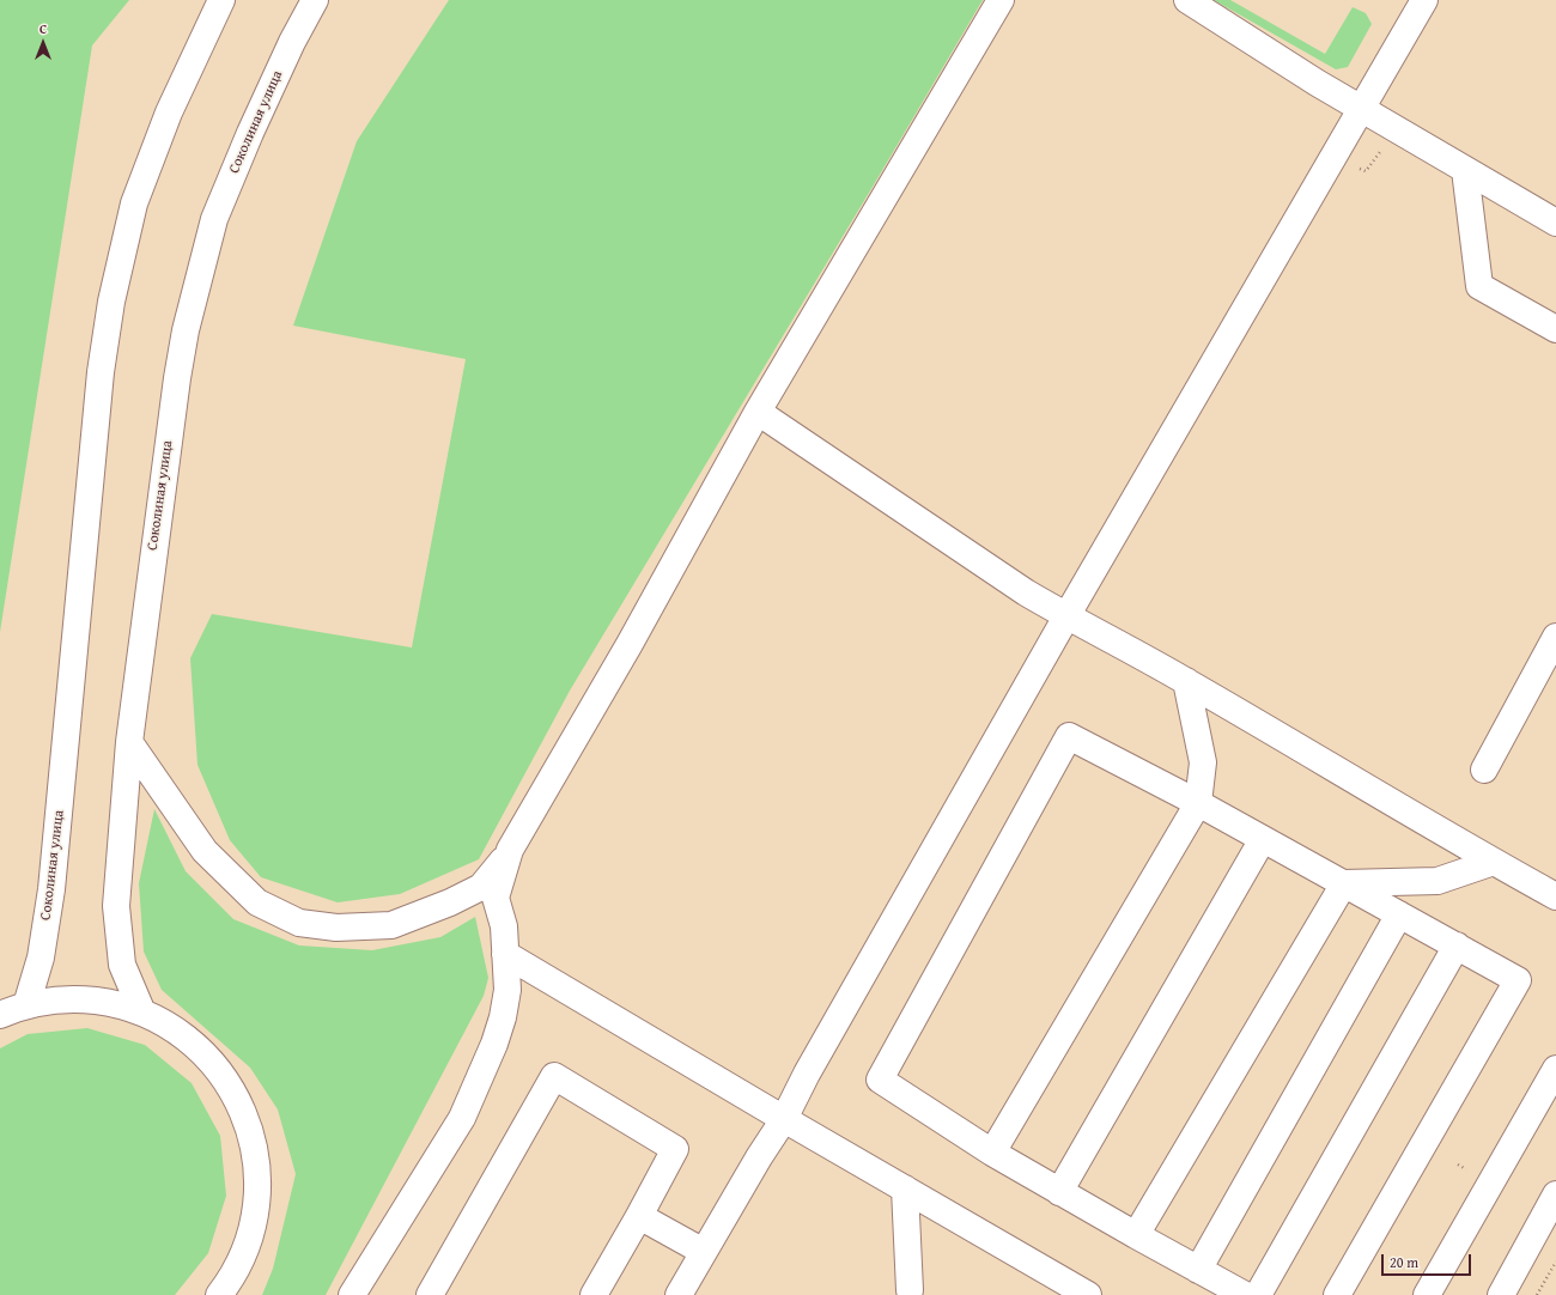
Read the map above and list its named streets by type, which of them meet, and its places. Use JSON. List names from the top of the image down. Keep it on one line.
{"streets":{"street":["Соколиная улица"]},"scale_bar":"20 m","north":"top"}
